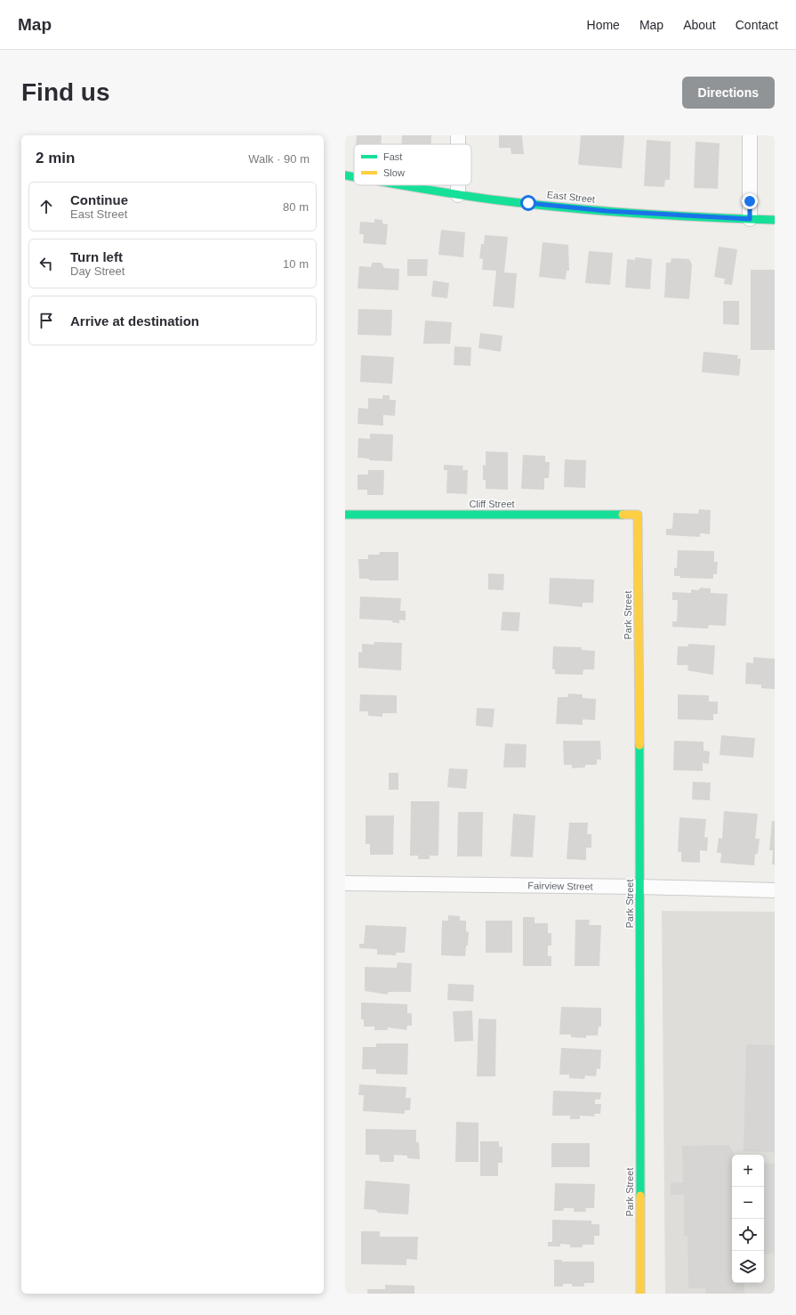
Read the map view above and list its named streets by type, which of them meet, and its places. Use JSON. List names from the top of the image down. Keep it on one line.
{"streets":{"street":["East Street","Cliff Street","Park Street","Fairview Street"]},"crossings":[["Cliff Street","Park Street"],["Park Street","Fairview Street"]],"legend":["Fast","Slow"],"page":{"header":"Map","nav":["Home","Map","About","Contact"],"buttons":"Directions","title":"Find us","heading":["2 min","Walk · 90 m"],"list":[["Continue","East Street","80 m"],["Turn left","Day Street","10 m"],"Arrive at destination"],"map_buttons":["+","−"]}}
